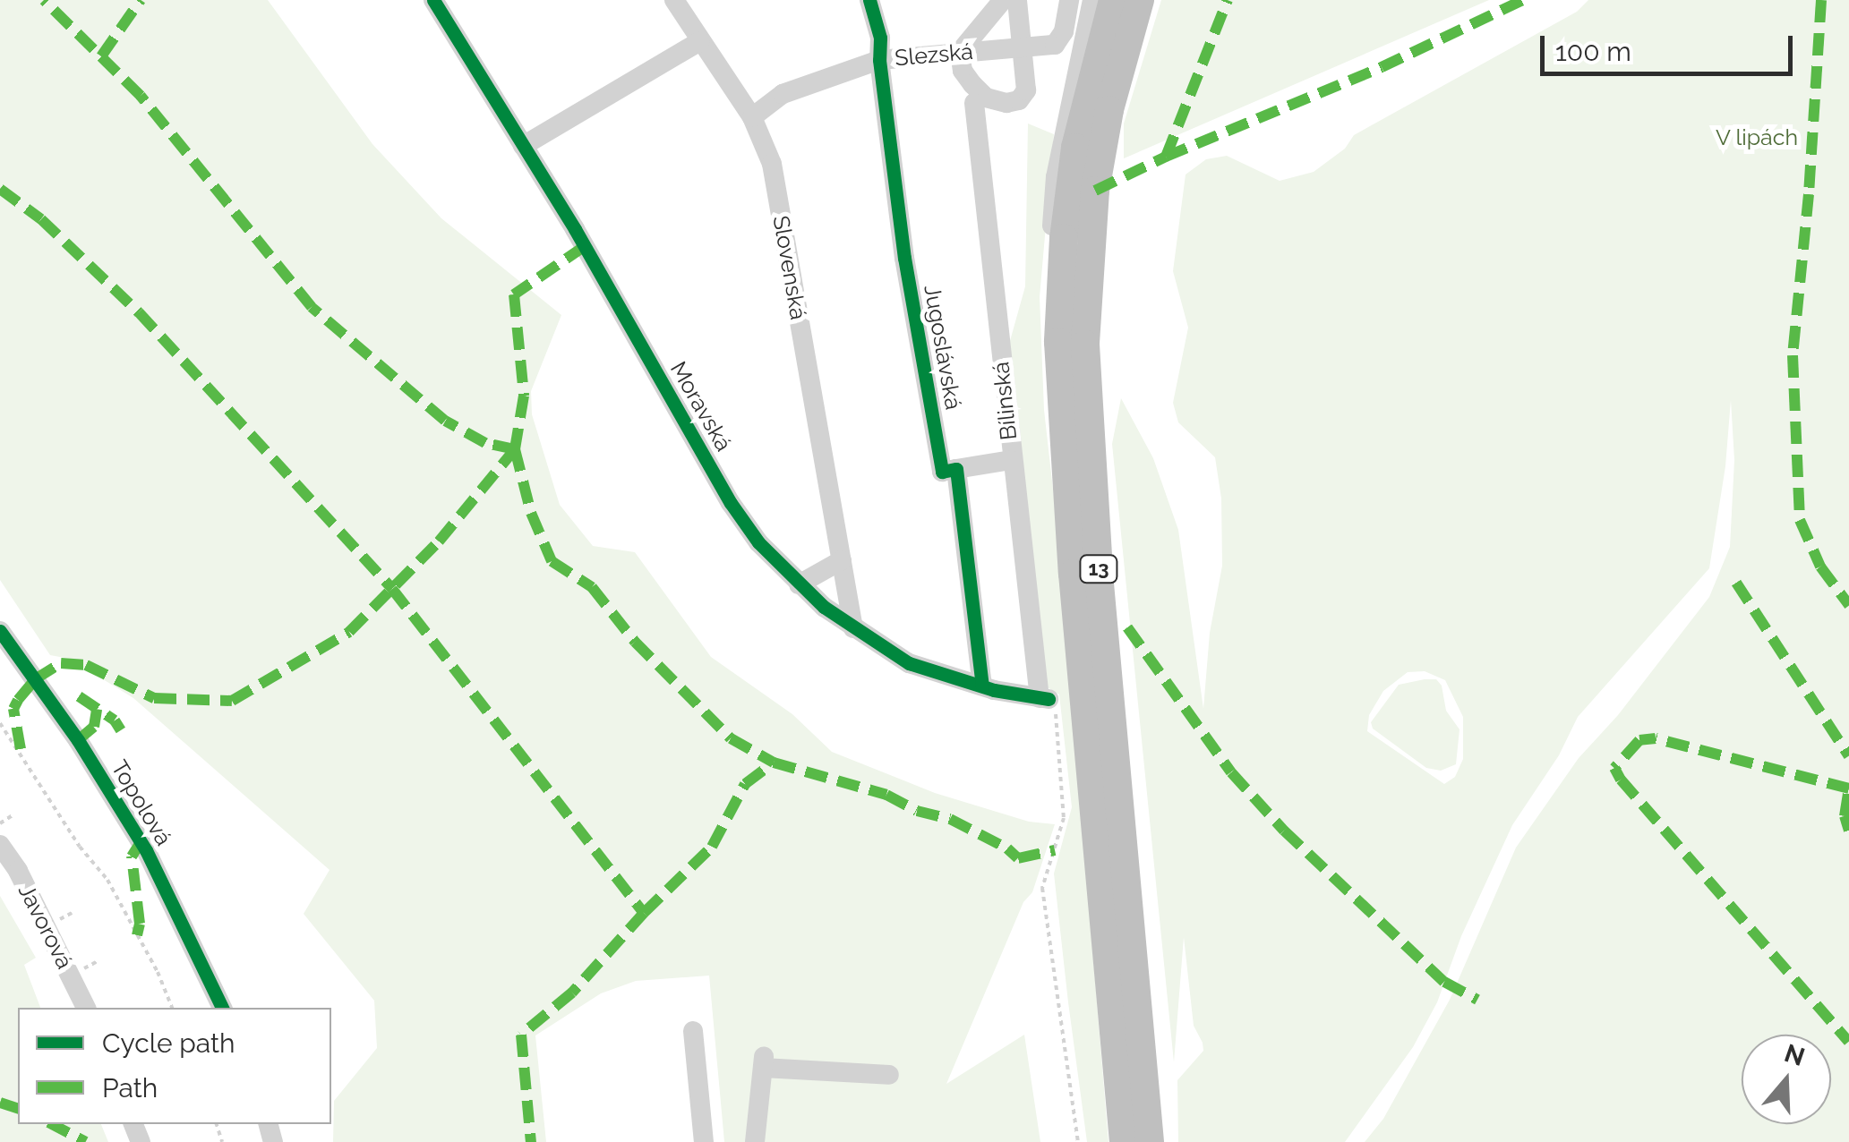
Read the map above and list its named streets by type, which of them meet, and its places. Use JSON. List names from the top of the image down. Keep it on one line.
{"streets":{"highway":["13"],"street":["Slezská","Slovenská","Jugoslávská","Bílinská","Moravská","Topolová","Javorová"]},"crossings":[["Slezská","Slovenská"],["Slezská","Jugoslávská"],["Slovenská","Moravská"],["Jugoslávská","Moravská"],["Bílinská","Moravská"]],"parks":["V lipách"],"legend":["Cycle path","Path"],"scale_bar":"100 m","north":"top"}
